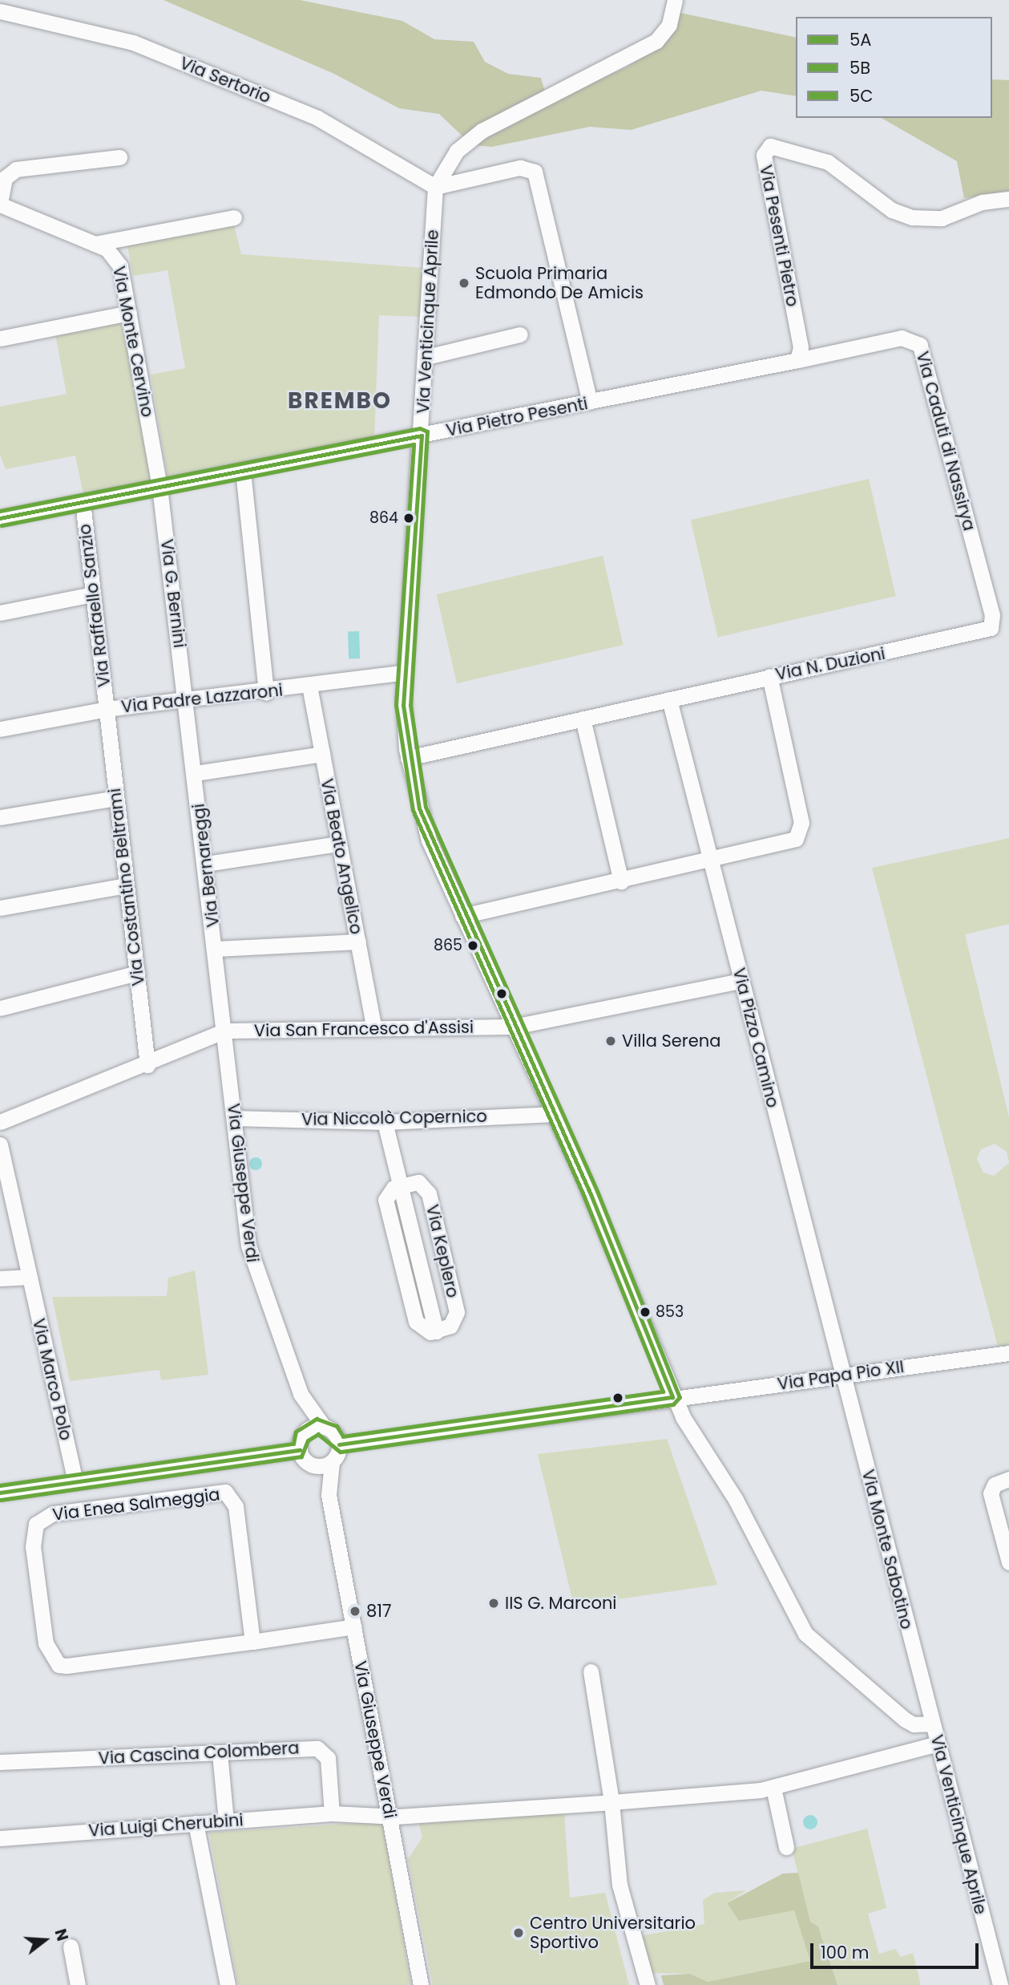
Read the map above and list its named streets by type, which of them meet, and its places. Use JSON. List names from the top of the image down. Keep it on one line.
{"streets":{"street":["Via Sertorio","Via Pesenti Pietro","Via Venticinque Aprile","Via Monte Cervino","Via Pietro Pesenti","Via Caduti di Nassirya","Via G. Bernini","Via Raffaello Sanzio","Via N. Duzioni","Via Padre Lazzaroni","Via Beato Angelico","Via Bernareggi","Via Costantino Beltrami","Via San Francesco d'Assisi","Via Pizzo Camino","Via Niccolò Copernico","Via Giuseppe Verdi","Via Keplero","Via Papa Pio XII","Via Marco Polo","Via Enea Salmeggia","Via Monte Sabotino","Via Cascina Colombera","Via Luigi Cherubini"]},"crossings":[["Via Sertorio","Via Venticinque Aprile"],["Via Pesenti Pietro","Via Pietro Pesenti"],["Via Pesenti Pietro","Via Caduti di Nassirya"],["Via Venticinque Aprile","Via Pietro Pesenti"],["Via Venticinque Aprile","Via N. Duzioni"],["Via Venticinque Aprile","Via Padre Lazzaroni"],["Via Venticinque Aprile","Via San Francesco d'Assisi"],["Via Venticinque Aprile","Via Niccolò Copernico"],["Via Venticinque Aprile","Via Papa Pio XII"],["Via Venticinque Aprile","Via Monte Sabotino"],["Via Monte Cervino","Via Pietro Pesenti"],["Via Monte Cervino","Via G. Bernini"],["Via Pietro Pesenti","Via Caduti di Nassirya"],["Via Pietro Pesenti","Via G. Bernini"],["Via Pietro Pesenti","Via Raffaello Sanzio"],["Via Caduti di Nassirya","Via N. Duzioni"],["Via G. Bernini","Via Padre Lazzaroni"],["Via G. Bernini","Via Bernareggi"],["Via Raffaello Sanzio","Via Padre Lazzaroni"],["Via Raffaello Sanzio","Via Costantino Beltrami"],["Via N. Duzioni","Via Pizzo Camino"],["Via Padre Lazzaroni","Via Beato Angelico"],["Via Padre Lazzaroni","Via Bernareggi"],["Via Padre Lazzaroni","Via Costantino Beltrami"],["Via Beato Angelico","Via San Francesco d'Assisi"],["Via Bernareggi","Via San Francesco d'Assisi"],["Via Bernareggi","Via Giuseppe Verdi"],["Via Costantino Beltrami","Via San Francesco d'Assisi"],["Via San Francesco d'Assisi","Via Pizzo Camino"],["Via San Francesco d'Assisi","Via Giuseppe Verdi"],["Via Pizzo Camino","Via Papa Pio XII"],["Via Pizzo Camino","Via Monte Sabotino"],["Via Niccolò Copernico","Via Giuseppe Verdi"],["Via Niccolò Copernico","Via Keplero"],["Via Giuseppe Verdi","Via Papa Pio XII"],["Via Giuseppe Verdi","Via Enea Salmeggia"],["Via Papa Pio XII","Via Monte Sabotino"],["Via Cascina Colombera","Via Luigi Cherubini"]],"districts":["BREMBO"],"places":["Scuola Primaria Edmondo De Amicis","864","865","Villa Serena","853","IIS G. Marconi","817","Centro Universitario Sportivo"],"lines":["transit line 5C","transit line 5A","transit line 5B"],"legend":["5A","5B","5C"],"scale_bar":"100 m","north":"right"}
